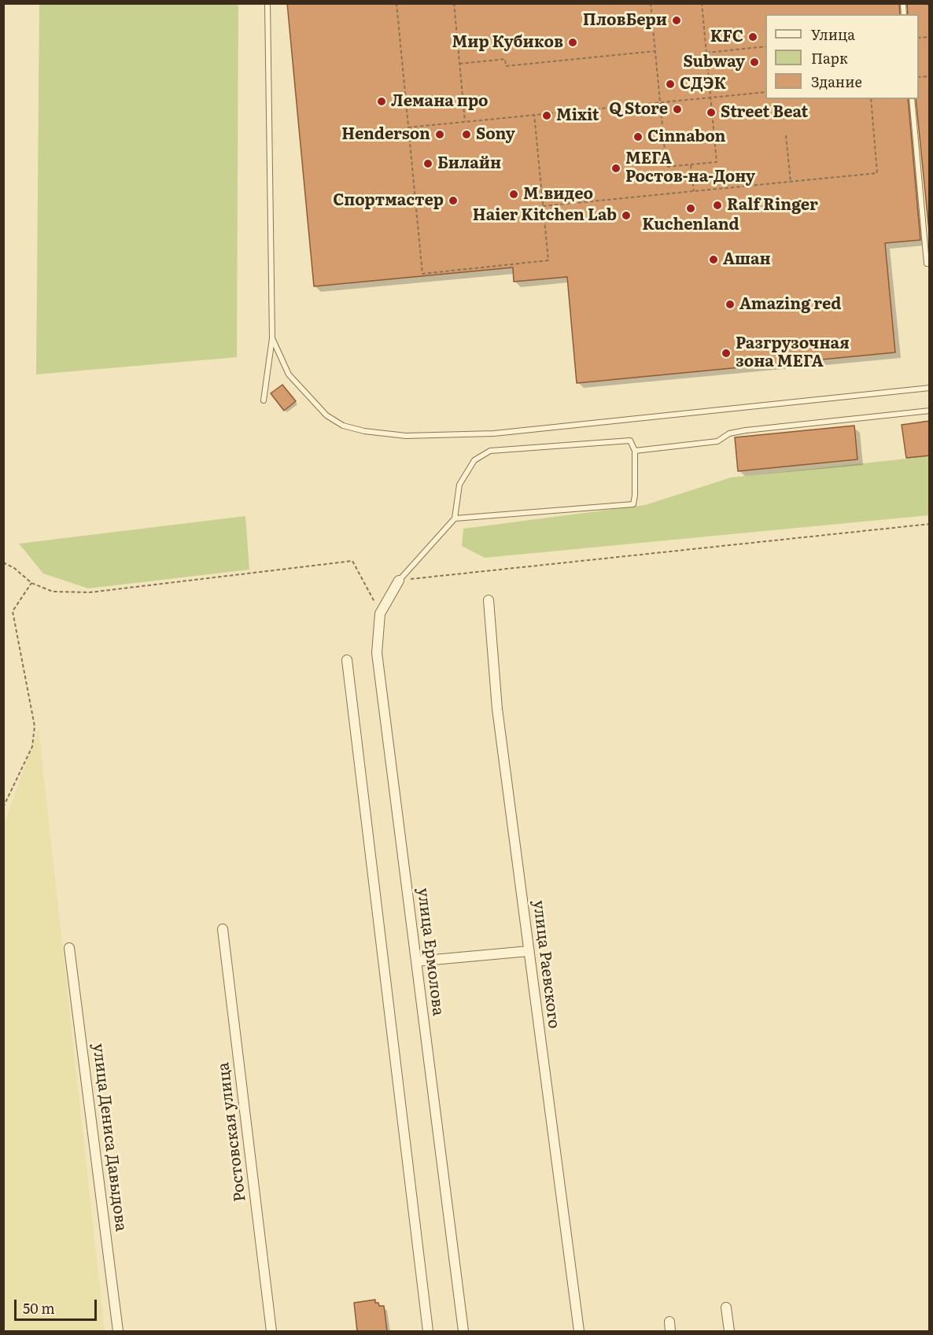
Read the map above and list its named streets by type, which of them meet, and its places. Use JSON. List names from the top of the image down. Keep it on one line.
{"streets":{"street":["улица Ермолова","улица Раевского","Ростовская улица","улица Дениса Давыдова"]},"places":["ПловБери","KFC","Мир Кубиков","Subway","СДЭК","Лемана про","Q Store","Street Beat","Mixit","Henderson","Sony","Cinnabon","Билайн","МЕГА Ростов-на-Дону","М.видео","Спортмастер","Ralf Ringer","Kuchenland","Haier Kitchen Lab","Ашан","Amazing red","Разгрузочная зона МЕГА"],"legend":["Улица","Парк","Здание"],"scale_bar":"50 m"}
